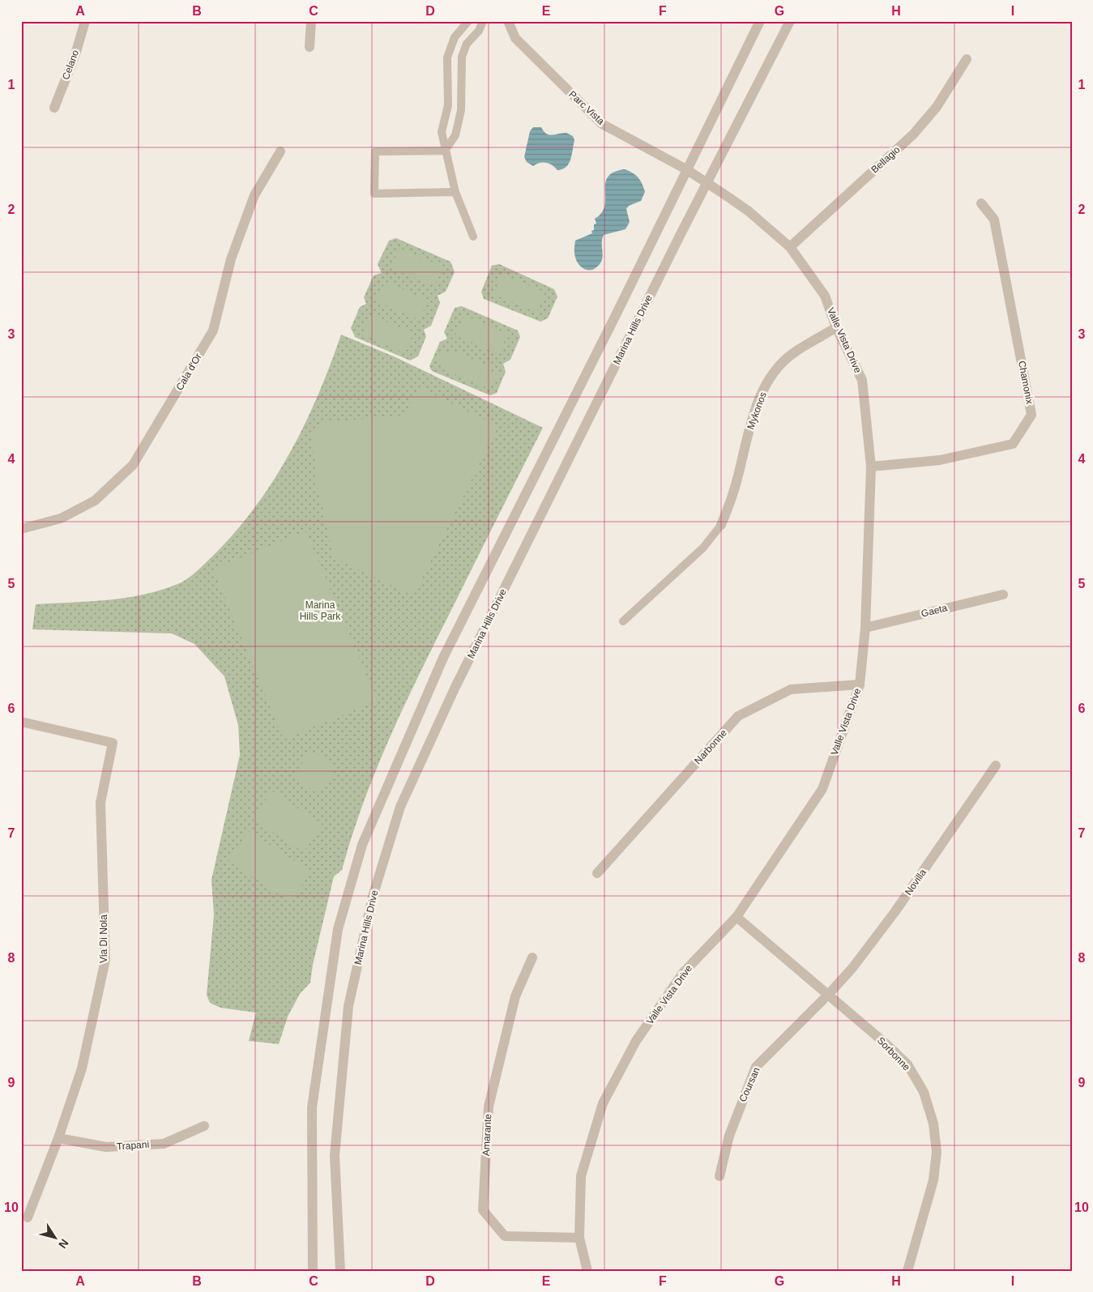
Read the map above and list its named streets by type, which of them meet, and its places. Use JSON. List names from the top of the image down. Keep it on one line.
{"streets":{"street":["Celano","Parc Vista","Bellagio","Marina Hills Drive","Valle Vista Drive","Cala d'Or","Chamonix","Mykonos","Gaeta","Narbonne","Novilla","Via Di Nola","Sorbonne","Coursan","Amarante","Trapani"]},"crossings":[["Parc Vista","Valle Vista Drive"],["Bellagio","Valle Vista Drive"],["Marina Hills Drive","Valle Vista Drive"],["Valle Vista Drive","Chamonix"],["Valle Vista Drive","Mykonos"],["Valle Vista Drive","Gaeta"],["Valle Vista Drive","Narbonne"],["Valle Vista Drive","Sorbonne"],["Valle Vista Drive","Amarante"],["Novilla","Sorbonne"],["Novilla","Coursan"],["Via Di Nola","Trapani"],["Sorbonne","Coursan"]],"parks":["Marina Hills Park"],"north":"bottom right","grid":{"columns":["A","B","C","D","E","F","G","H","I"],"rows":["1","2","3","4","5","6","7","8","9","10"]}}
